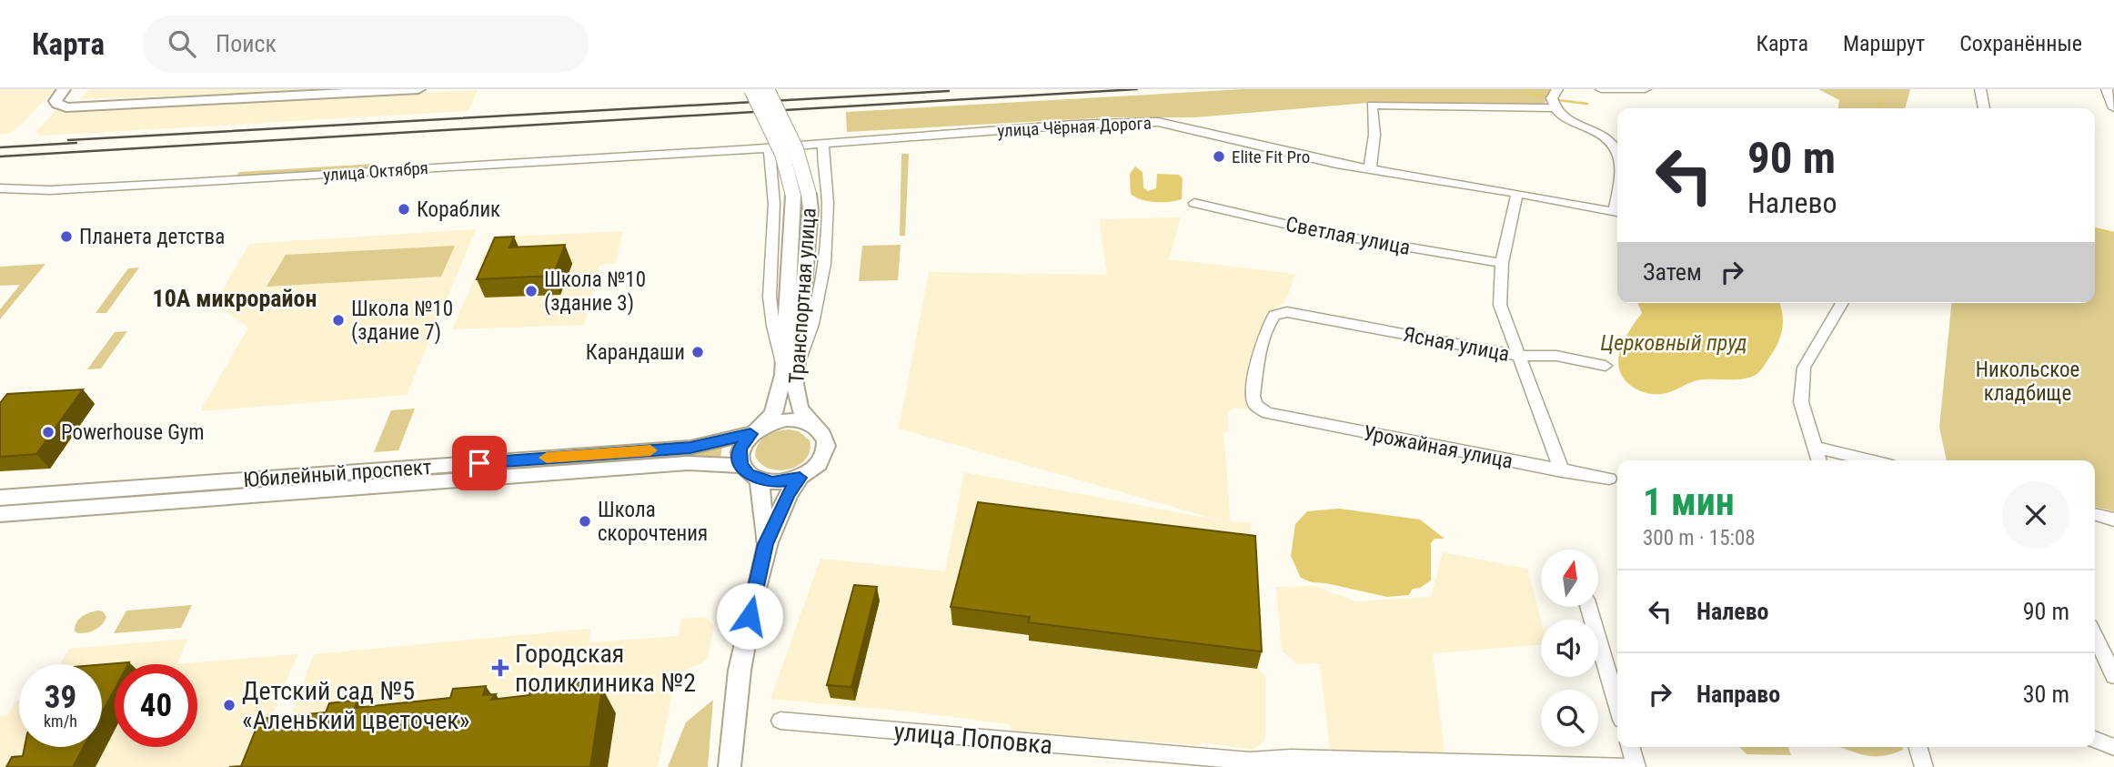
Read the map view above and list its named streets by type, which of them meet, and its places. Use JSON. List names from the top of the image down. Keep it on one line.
{"streets":{"street":["улица Чёрная Дорога","улица Октября","Светлая улица","Транспортная улица","Ясная улица","Урожайная улица","Юбилейный проспект","улица Поповка"]},"crossings":[["улица Чёрная Дорога","улица Октября"],["Транспортная улица","Юбилейный проспект"],["Ясная улица","Урожайная улица"]],"districts":["10А микрорайон"],"water":["Церковный пруд"],"parks":["Никольское кладбище"],"places":{"other":["Elite Fit Pro","Кораблик","Планета детства","Школа №10 (здание 3)","Школа №10 (здание 7)","Карандаши","Powerhouse Gym","Школа скорочтения","Детский сад №5 «Аленький цветочек»"],"health":["Городская поликлиника №2"]},"north":"top","page":{"header":"Карта","search":"Поиск","nav":["Карта","Маршрут","Сохранённые"],"turn":["90 m","Налево"],"then":"Затем","heading":["1 мин","300 m · 15:08"],"list":[{"name":"Налево","value":"90 m"},{"name":"Направо","value":"30 m"}],"speed":"39 km/h","limit":"40"}}
